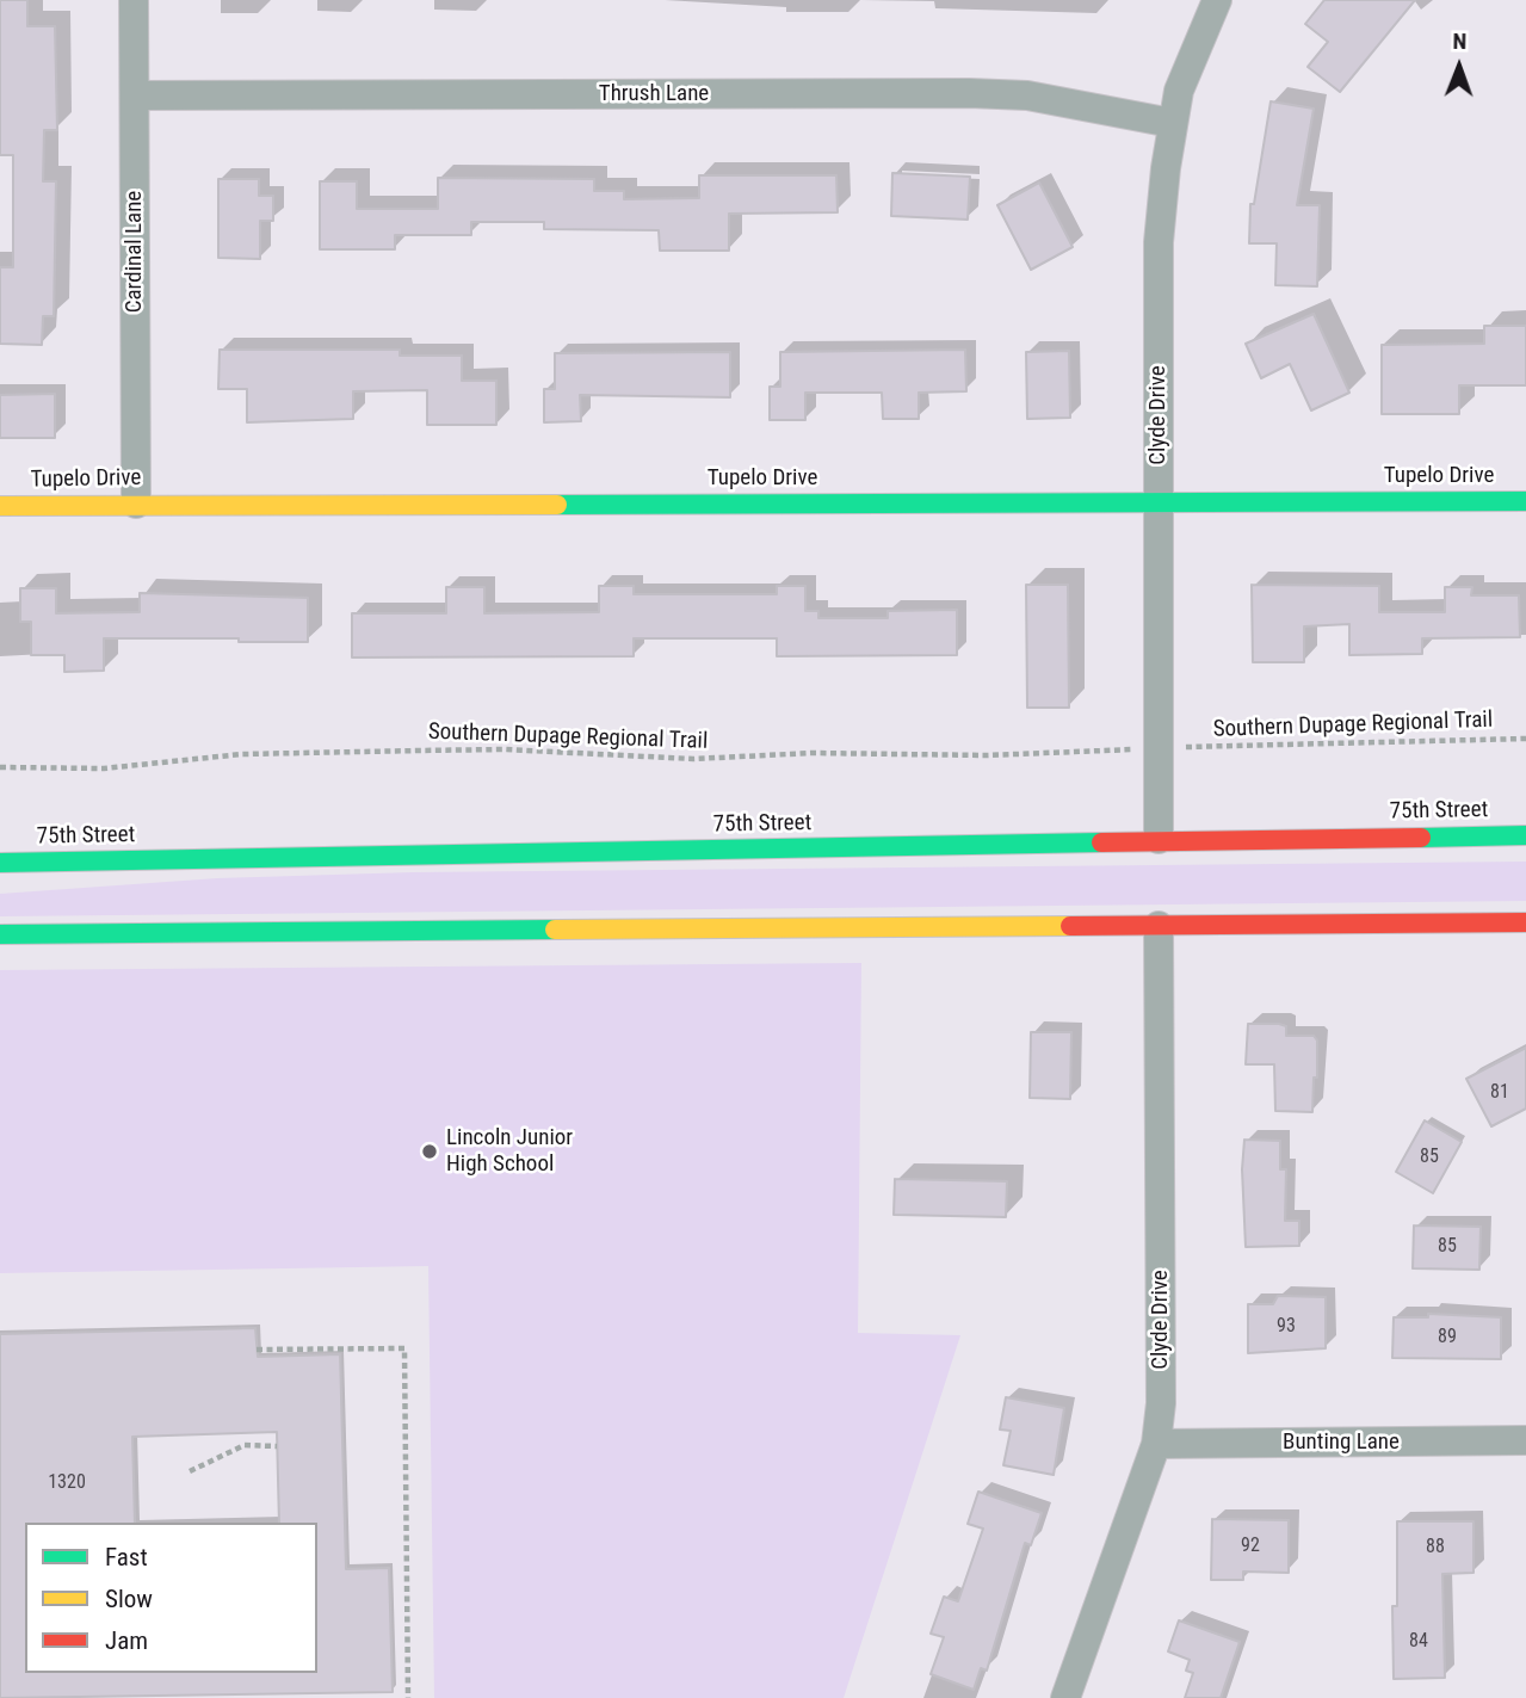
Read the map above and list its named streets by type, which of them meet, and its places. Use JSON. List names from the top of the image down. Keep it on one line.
{"streets":{"main road":["Tupelo Drive","75th Street"],"street":["Thrush Lane","Cardinal Lane","Clyde Drive","Bunting Lane"],"path":["Southern Dupage Regional Trail"]},"crossings":[["Thrush Lane","Cardinal Lane"],["Thrush Lane","Clyde Drive"],["Cardinal Lane","Tupelo Drive"],["Clyde Drive","Tupelo Drive"],["Clyde Drive","75th Street"],["Clyde Drive","Bunting Lane"]],"places":["Lincoln Junior High School"],"house_numbers":["81","85","85","93","89","1320","92","88","84"],"legend":["Fast","Slow","Jam"],"north":"top"}
